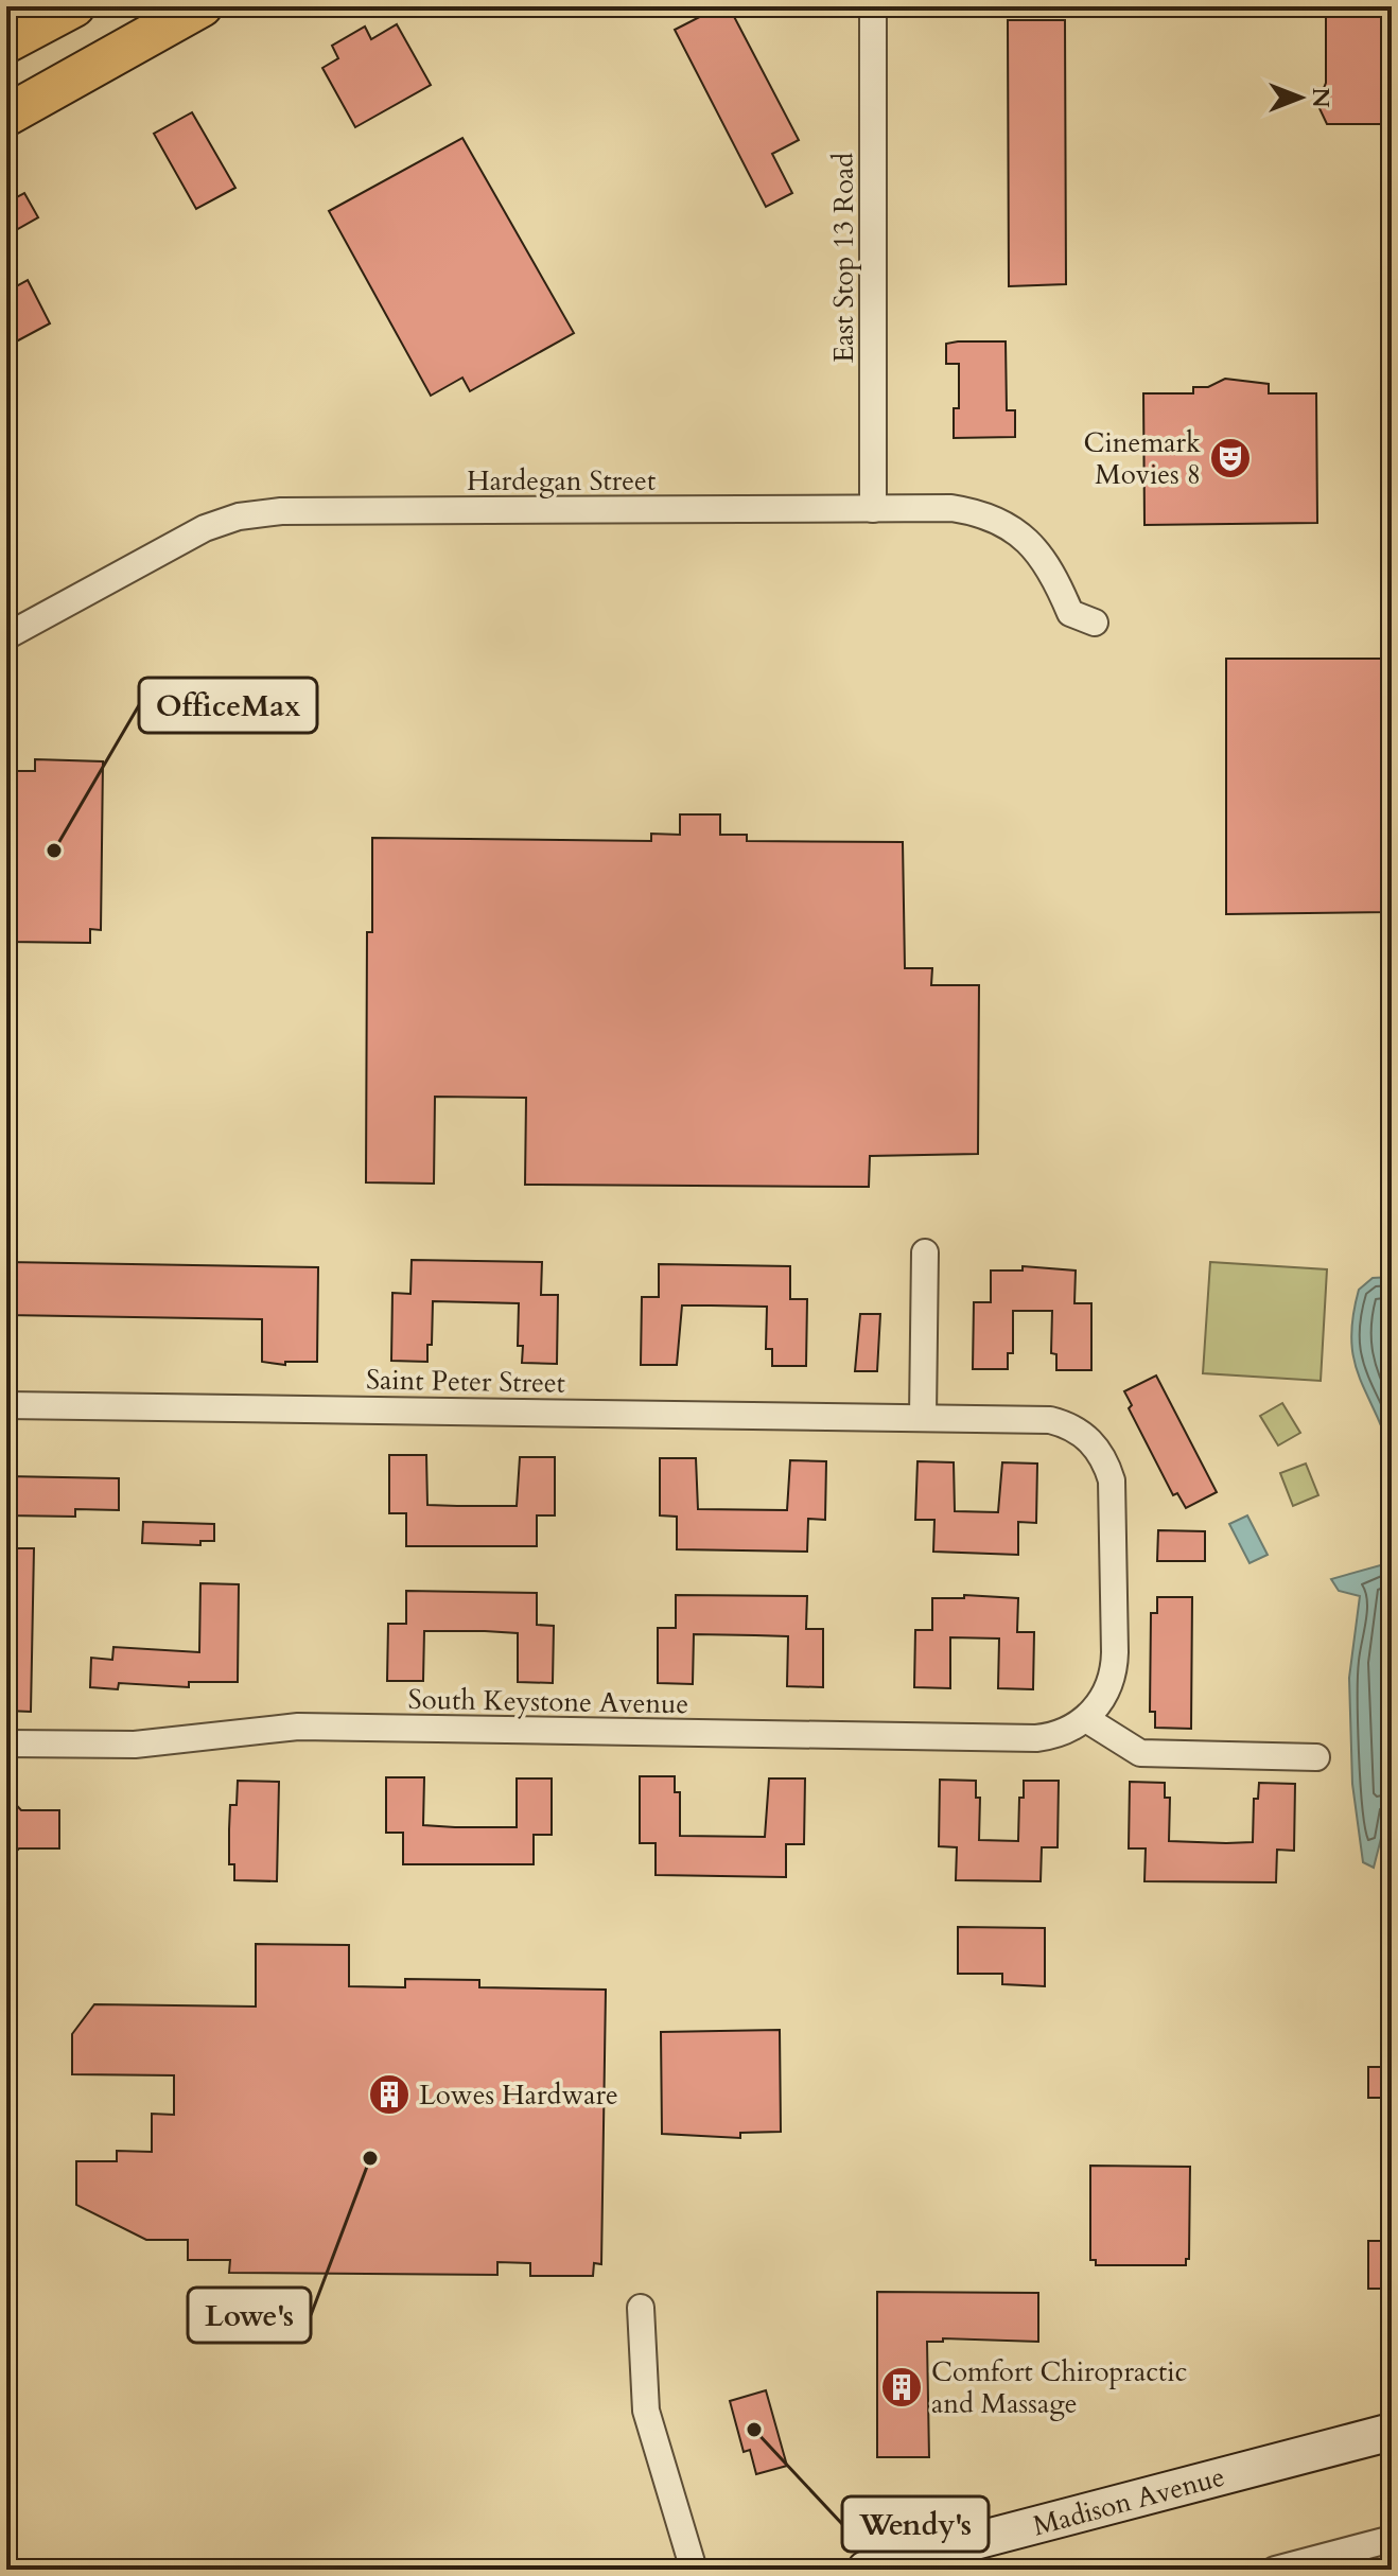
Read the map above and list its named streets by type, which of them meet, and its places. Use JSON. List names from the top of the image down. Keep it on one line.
{"streets":{"main road":["Madison Avenue"],"street":["East Stop 13 Road","Hardegan Street","Saint Peter Street","South Keystone Avenue"]},"crossings":[["East Stop 13 Road","Hardegan Street"],["Saint Peter Street","South Keystone Avenue"]],"places":{"theatre":["Cinemark Movies 8"],"other":["OfficeMax","Lowe's","Wendy's"],"building":["Lowes Hardware","Comfort Chiropractic and Massage"]},"north":"right"}
